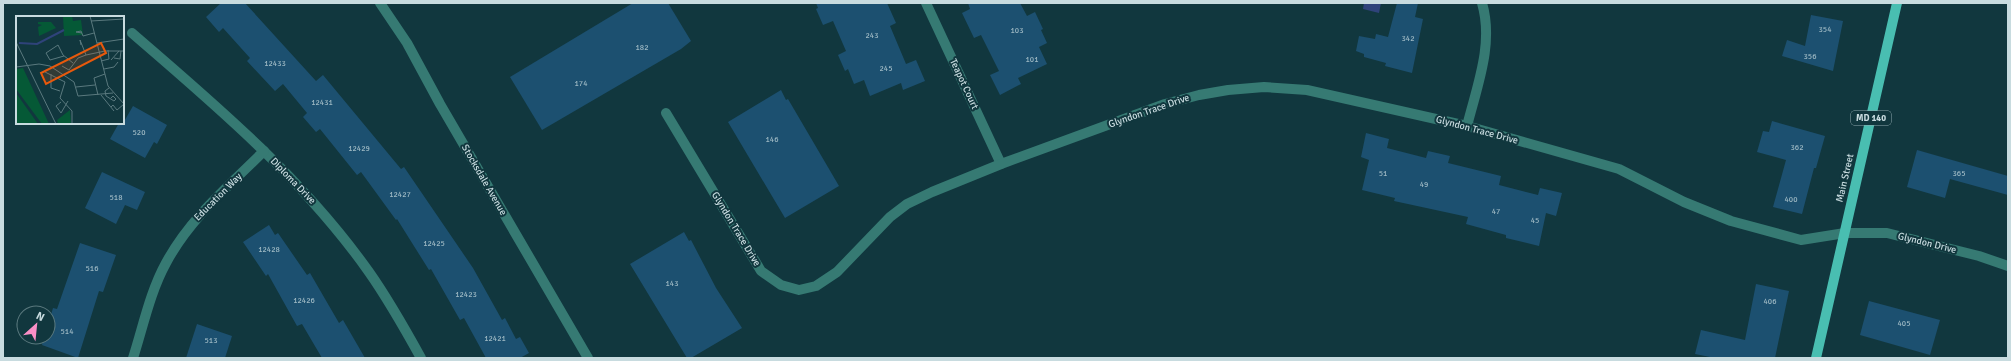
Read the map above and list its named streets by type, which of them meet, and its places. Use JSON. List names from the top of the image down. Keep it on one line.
{"streets":{"main road":["MD 140","Main Street"],"street":["Teapot Court","Glyndon Trace Drive","Stocksdale Avenue","Diploma Drive","Education Way","Glyndon Drive"]},"crossings":[["Teapot Court","Glyndon Trace Drive"],["Glyndon Trace Drive","Main Street"],["Glyndon Trace Drive","Glyndon Drive"],["Main Street","Glyndon Drive"],["Diploma Drive","Education Way"]],"house_numbers":["354","103","243","342","182","356","101","12433","245","174","12431","520","146","362","12429","51","365","49","12427","518","400","47","45","12425","12428","516","143","12423","12426","406","405","514","12421","513"],"north":"top right"}
